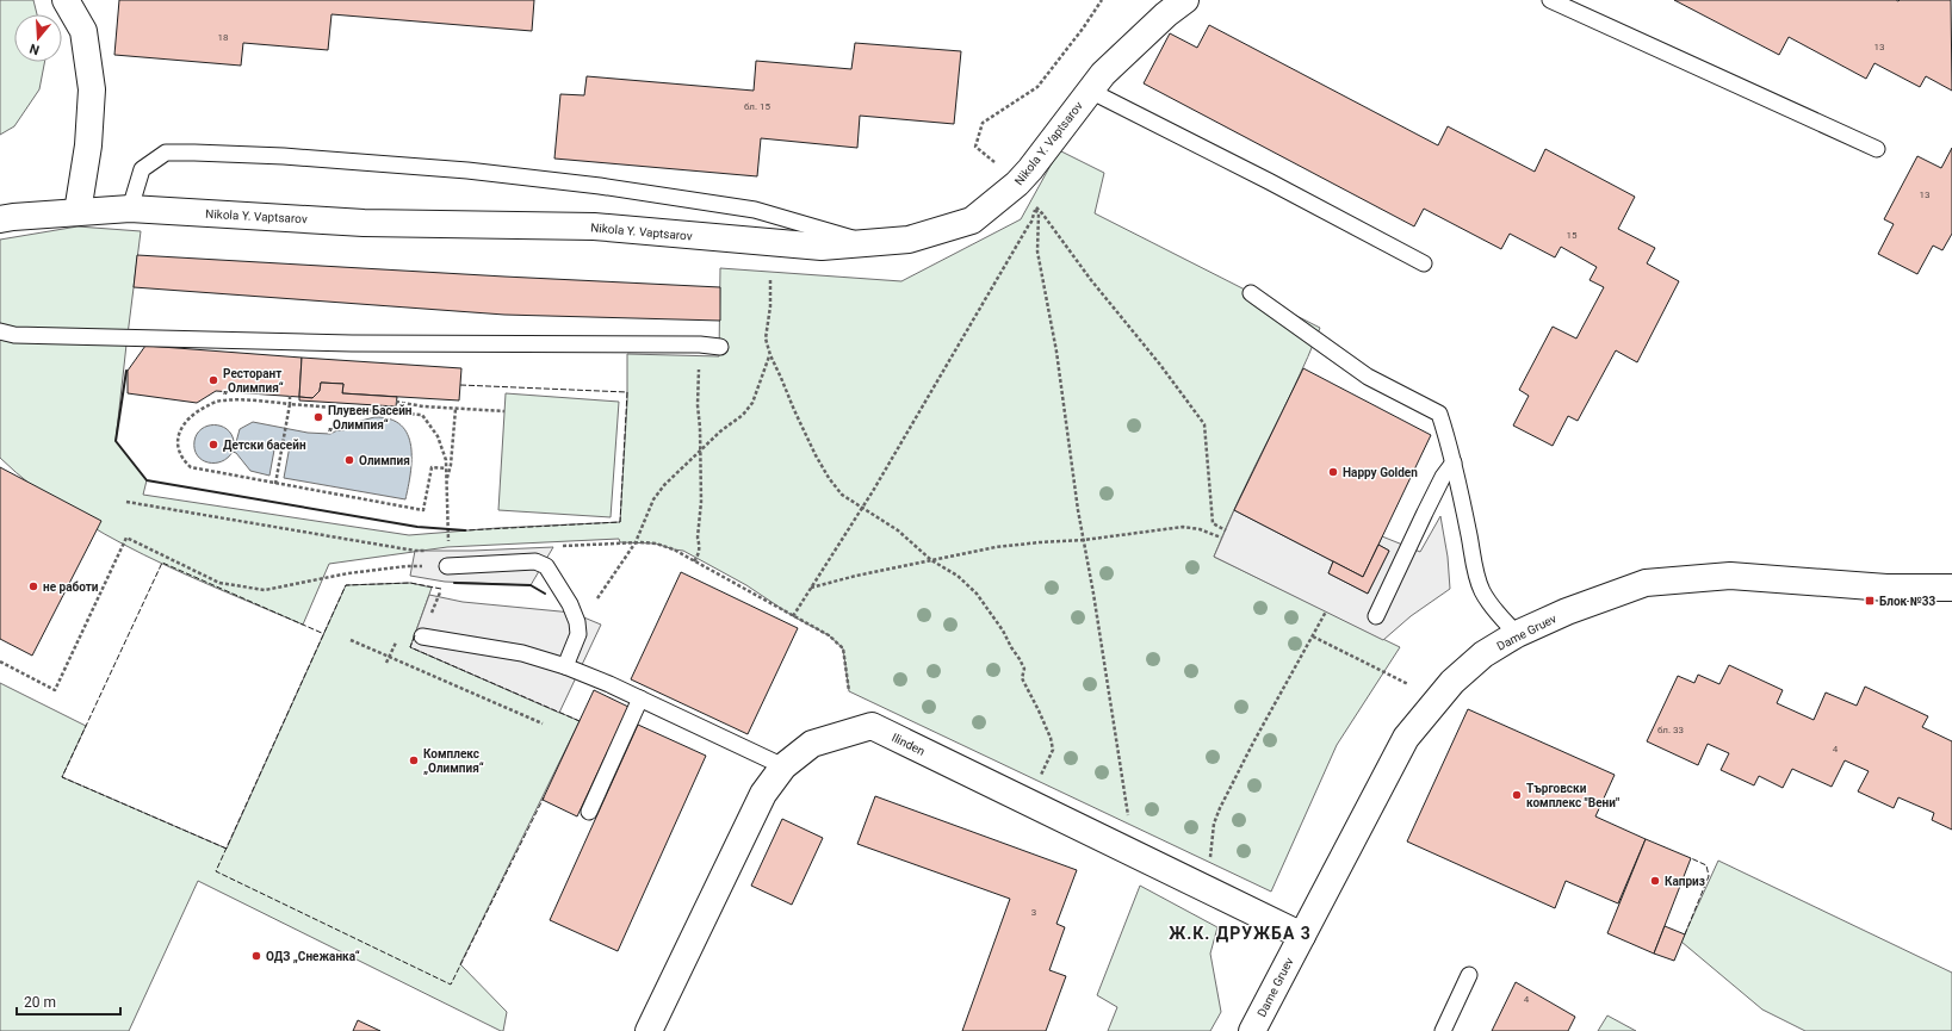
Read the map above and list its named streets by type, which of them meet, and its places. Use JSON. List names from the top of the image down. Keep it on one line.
{"streets":{"street":["Nikola Y. Vaptsarov","Dame Gruev","Ilinden"]},"crossings":[["Dame Gruev","Ilinden"]],"districts":["Ж.К. ДРУЖБА 3"],"places":{"other":["Ресторант „Олимпия“","Плувен Басейн „Олимпия“","Детски басейн","Олимпия","Happy Golden","не работи","Комплекс „Олимпия“","Търговски комплекс \"Вени\"","Каприз","ОДЗ „Снежанка“"],"transit":["Блок №33"]},"house_numbers":["18","13","бл. 15","13","15","бл. 33","4","3","4"],"scale_bar":"20 m","north":"bottom"}
